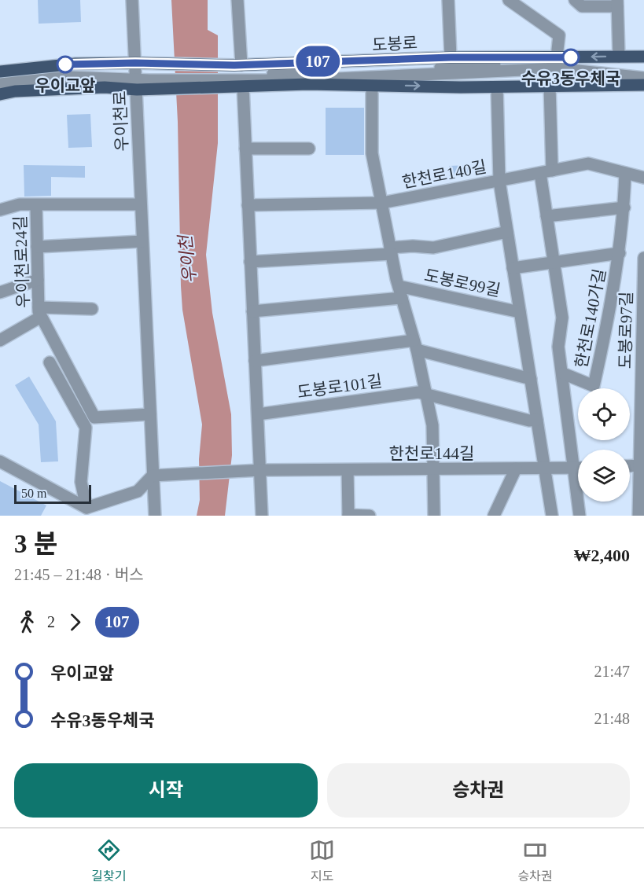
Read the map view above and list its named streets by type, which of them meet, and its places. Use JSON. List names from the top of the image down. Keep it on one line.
{"streets":{"main road":["도봉로"],"street":["우이천로","한천로140길","우이천로24길","도봉로99길","한천로140가길","도봉로97길","도봉로101길","한천로144길"]},"crossings":[["도봉로","우이천로"],["도봉로","도봉로99길"],["우이천로","우이천로24길"],["우이천로","한천로144길"],["한천로140길","도봉로99길"],["한천로140길","한천로140가길"],["도봉로99길","도봉로101길"],["도봉로99길","한천로144길"]],"water":["우이천"],"places":["수유3동우체국","우이교앞"],"lines":["bus line 107"],"scale_bar":"50 m","page":{"on_map":"107","scale":"50 m","heading":["3 분","21:45 – 21:48 · 버스","₩2,400"],"legs":["2","107"],"list":[{"name":"우이교앞","value":"21:47"},{"name":"수유3동우체국","value":"21:48"}],"buttons":["시작","승차권"],"tabs":["길찾기","지도","승차권"]}}
